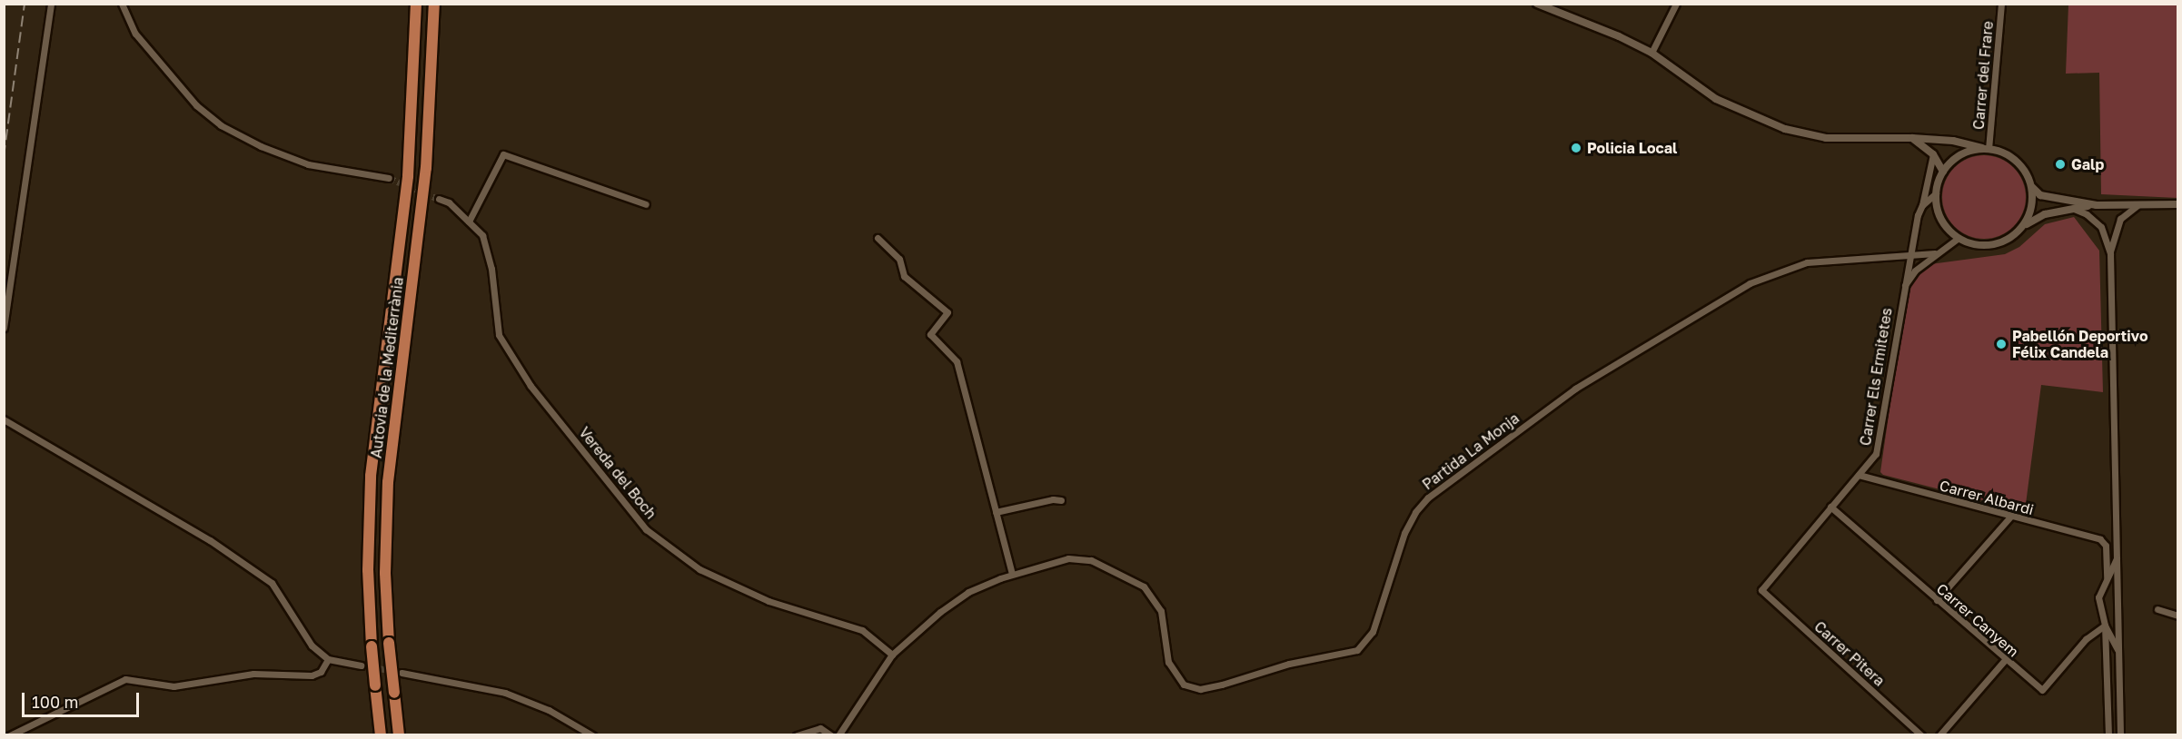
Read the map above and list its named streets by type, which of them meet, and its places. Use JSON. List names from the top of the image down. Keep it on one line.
{"streets":{"highway":["Autovia de la Mediterrània"],"street":["Carrer del Frare","Carrer Els Ermitetes","Partida La Monja","Vereda del Boch","Carrer Albardi","Carrer Canyem","Carrer Pitera"]},"crossings":[["Carrer del Frare","Carrer Els Ermitetes"],["Carrer Els Ermitetes","Partida La Monja"],["Carrer Els Ermitetes","Carrer Albardi"],["Carrer Els Ermitetes","Carrer Canyem"],["Carrer Els Ermitetes","Carrer Pitera"]],"places":["Policia Local","Galp","Pabellón Deportivo Félix Candela"],"scale_bar":"100 m"}
